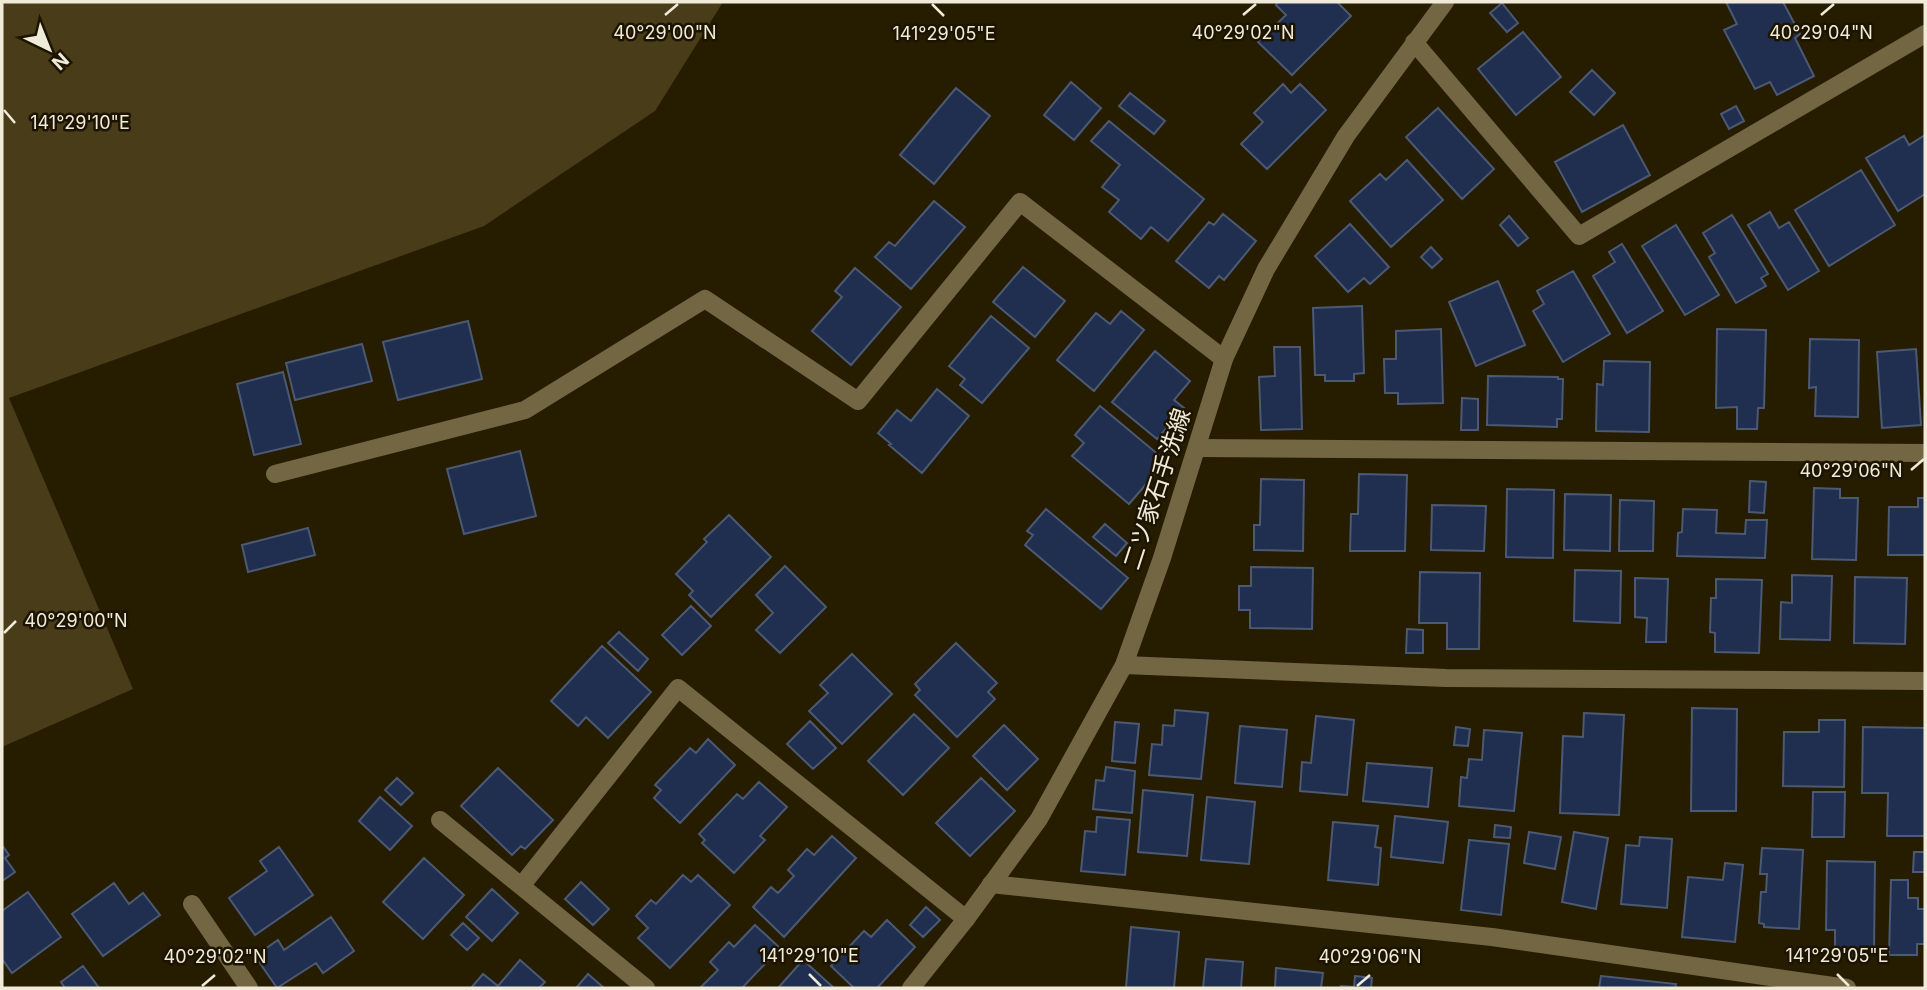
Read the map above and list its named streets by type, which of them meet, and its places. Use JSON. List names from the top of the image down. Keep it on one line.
{"streets":{"street":["二ツ家石手洗線"]},"north":"bottom right","coordinates":["40°29'00\"N","40°29'02\"N","40°29'04\"N","141°29'05\"E","141°29'10\"E","40°29'06\"N"]}
